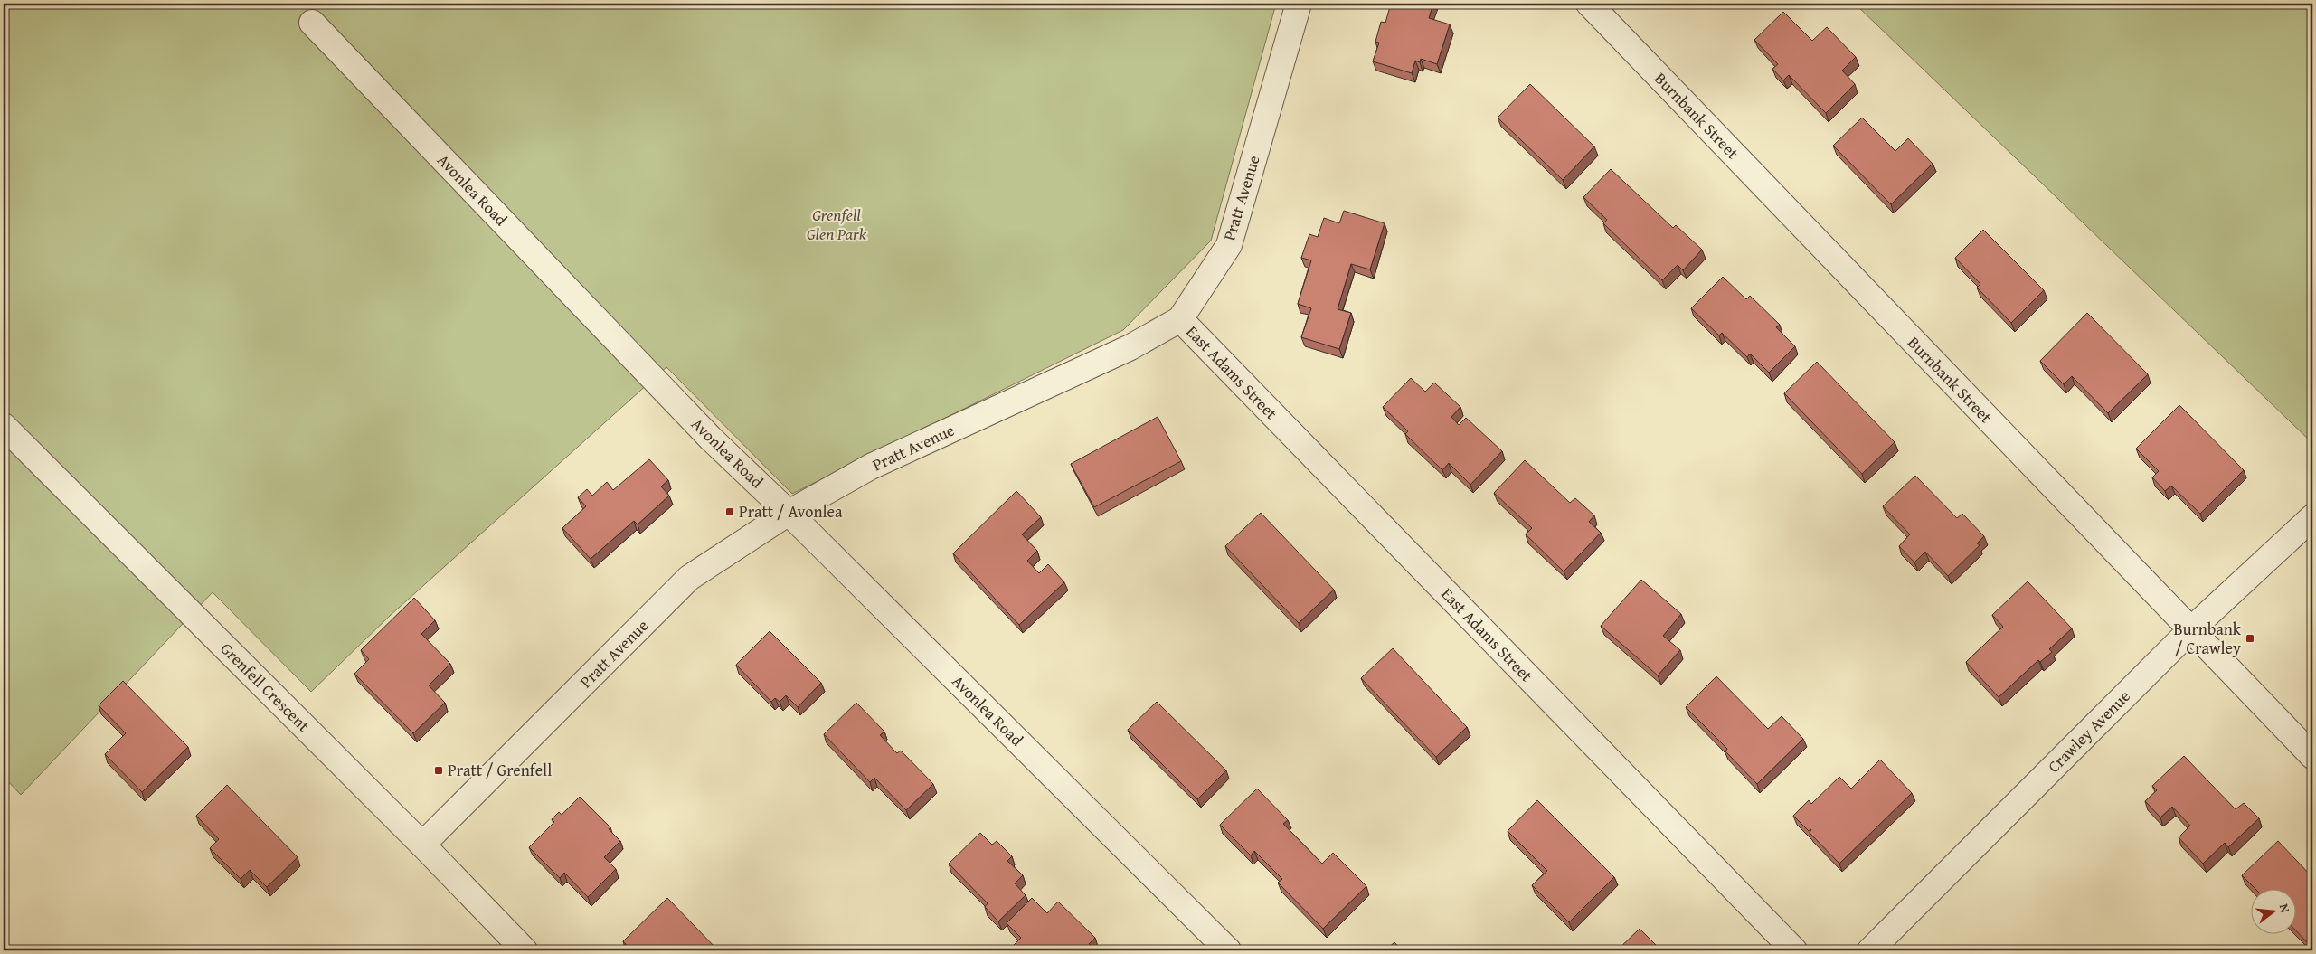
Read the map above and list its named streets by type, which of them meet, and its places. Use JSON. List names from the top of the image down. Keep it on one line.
{"streets":{"street":["Burnbank Street","Avonlea Road","Pratt Avenue","East Adams Street","Grenfell Crescent","Crawley Avenue"]},"crossings":[["Burnbank Street","Crawley Avenue"],["Avonlea Road","Pratt Avenue"],["Pratt Avenue","East Adams Street"],["Pratt Avenue","Grenfell Crescent"]],"parks":["Grenfell Glen Park"],"places":{"transit":["Pratt / Avonlea","Burnbank / Crawley","Pratt / Grenfell"]},"north":"right"}
